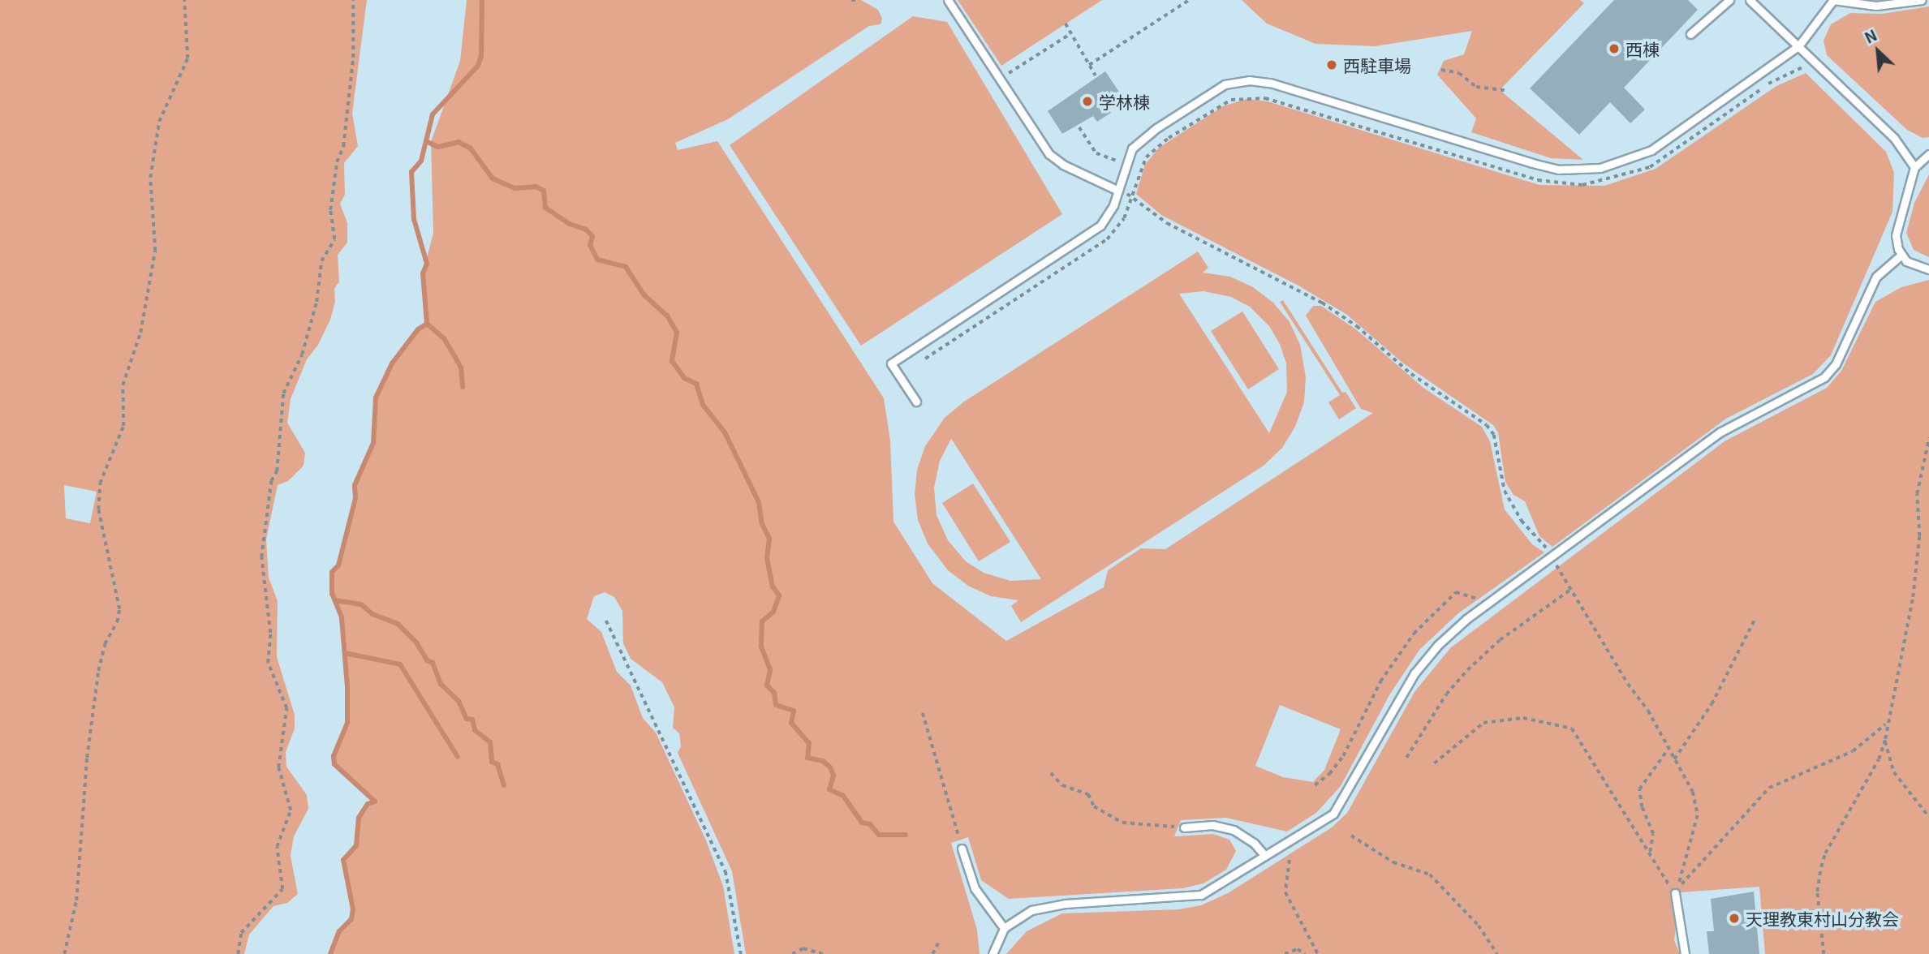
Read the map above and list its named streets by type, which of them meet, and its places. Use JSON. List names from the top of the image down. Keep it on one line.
{"places":["西棟","西駐車場","学林棟","天理教東村山分教会"],"north":"top left"}
